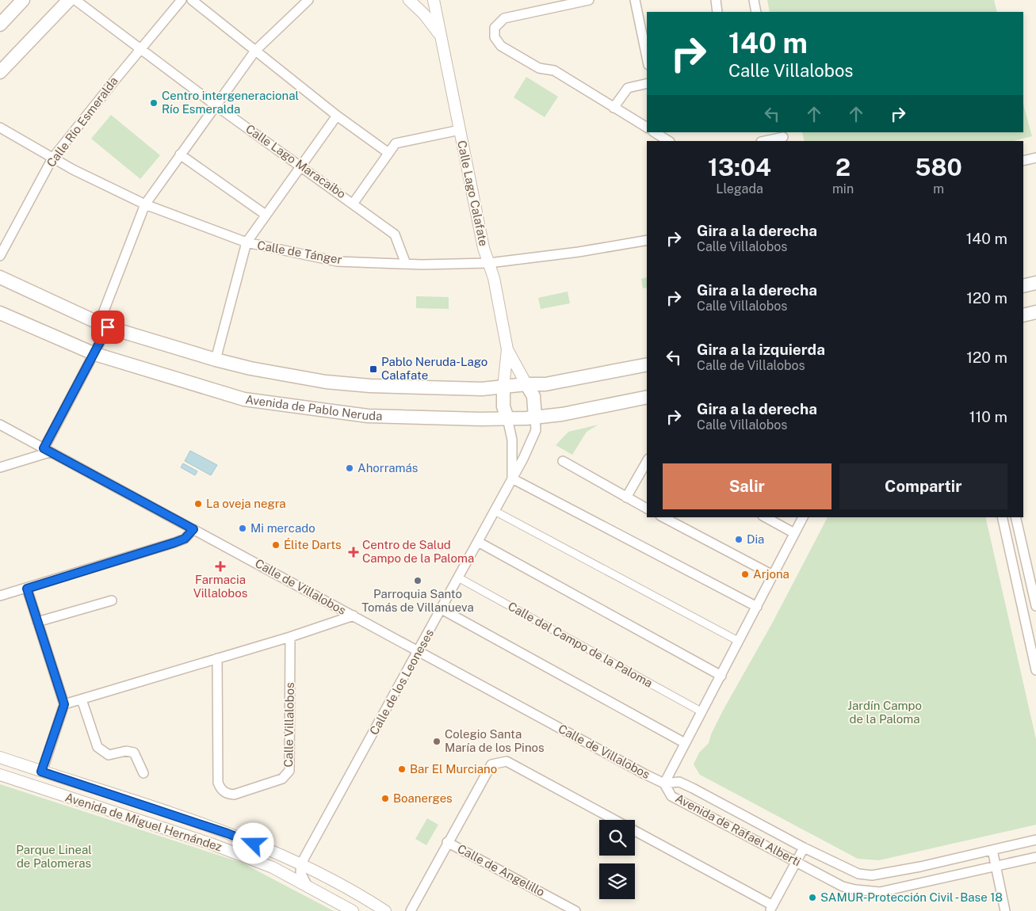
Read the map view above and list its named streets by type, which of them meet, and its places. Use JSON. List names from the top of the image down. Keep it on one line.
{"streets":{"main road":["Avenida de Pablo Neruda"],"street":["Calle Río Esmeralda","Calle Lago Maracaibo","Calle Lago Calafate","Calle de Tánger","Calle de Villalobos","Calle del Campo de la Paloma","Calle de los Leoneses","Calle Villalobos","Avenida de Miguel Hernández","Avenida de Rafael Alberti","Calle de Angelillo"]},"crossings":[["Calle Río Esmeralda","Calle Lago Maracaibo"],["Calle Río Esmeralda","Calle de Tánger"],["Calle Lago Maracaibo","Calle de Tánger"],["Calle Lago Calafate","Calle de Tánger"],["Avenida de Pablo Neruda","Calle de los Leoneses"],["Calle de Villalobos","Calle de los Leoneses"],["Calle de Villalobos","Avenida de Rafael Alberti"],["Calle del Campo de la Paloma","Calle de los Leoneses"],["Calle de los Leoneses","Avenida de Miguel Hernández"]],"parks":["Jardín Campo de la Paloma","Parque Lineal de Palomeras"],"places":{"other":["Centro intergeneracional Río Esmeralda","Ahorramás","La oveja negra","Mi mercado","Dia","Élite Darts","Arjona","Parroquia Santo Tomás de Villanueva","Colegio Santa María de los Pinos","Bar El Murciano","Boanerges","SAMUR-Protección Civil - Base 18"],"transit":["Pablo Neruda-Lago Calafate"],"health":["Centro de Salud Campo de la Paloma","Farmacia Villalobos"]},"page":{"turn":["140 m","Calle Villalobos"],"eta":["13:04","Llegada","2","min","580","m"],"list":[{"name":"Gira a la derecha","note":"Calle Villalobos","value":"140 m"},{"name":"Gira a la derecha","note":"Calle Villalobos","value":"120 m"},{"name":"Gira a la izquierda","note":"Calle de Villalobos","value":"120 m"},{"name":"Gira a la derecha","note":"Calle Villalobos","value":"110 m"}],"buttons":["Salir","Compartir"]}}
